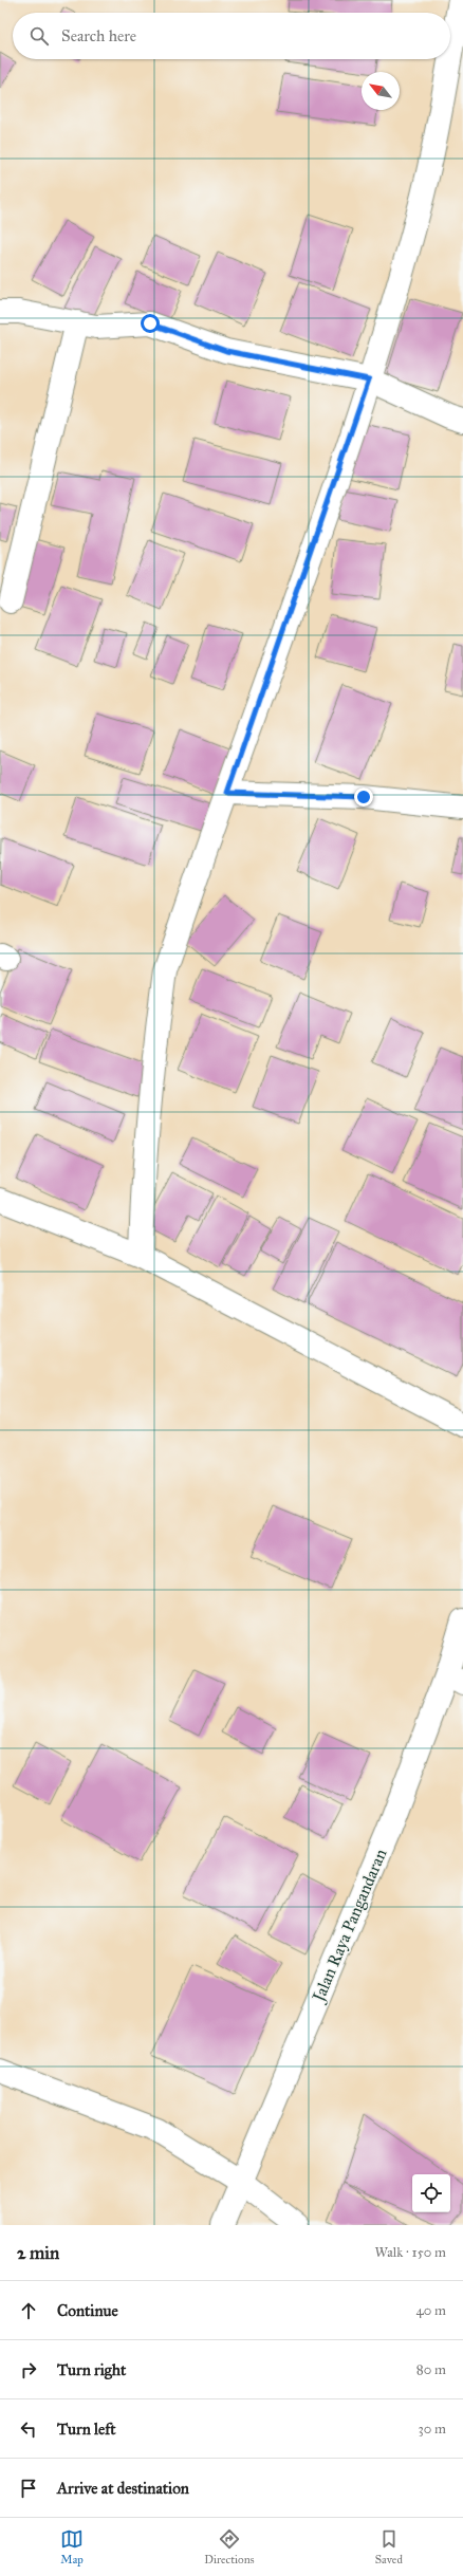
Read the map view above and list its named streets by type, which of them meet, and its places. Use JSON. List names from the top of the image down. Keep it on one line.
{"streets":{"main road":["Jalan Raya Pangandaran"]},"north":"top left","page":{"search":"Search here","heading":["2 min","Walk · 150 m"],"list":[["Continue","40 m"],["Turn right","80 m"],["Turn left","30 m"],"Arrive at destination"],"nav":["Map","Directions","Saved"]}}
